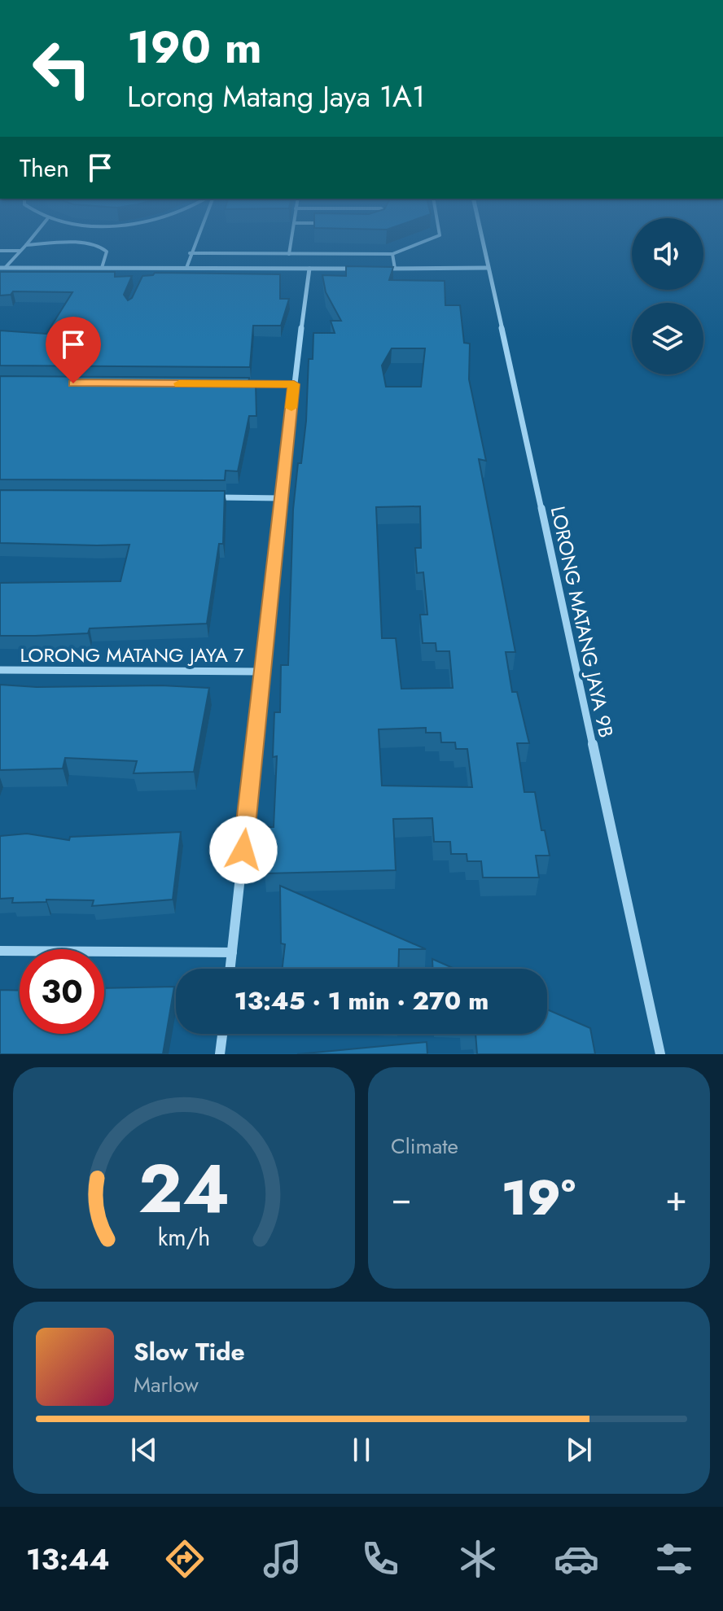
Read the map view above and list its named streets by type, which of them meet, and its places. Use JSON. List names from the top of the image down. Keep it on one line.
{"streets":{"street":["LORONG MATANG JAYA 9B","LORONG MATANG JAYA 7"]},"page":{"turn":["190 m","Lorong Matang Jaya 1A1"],"then":"Then","limit":"30","trip":"13:45 · 1 min · 270 m","tile":"Climate","heat":["−","19°","+"],"song":["Slow Tide","Marlow"],"tabs":"13:44","gauge":["24","km/h"]}}
